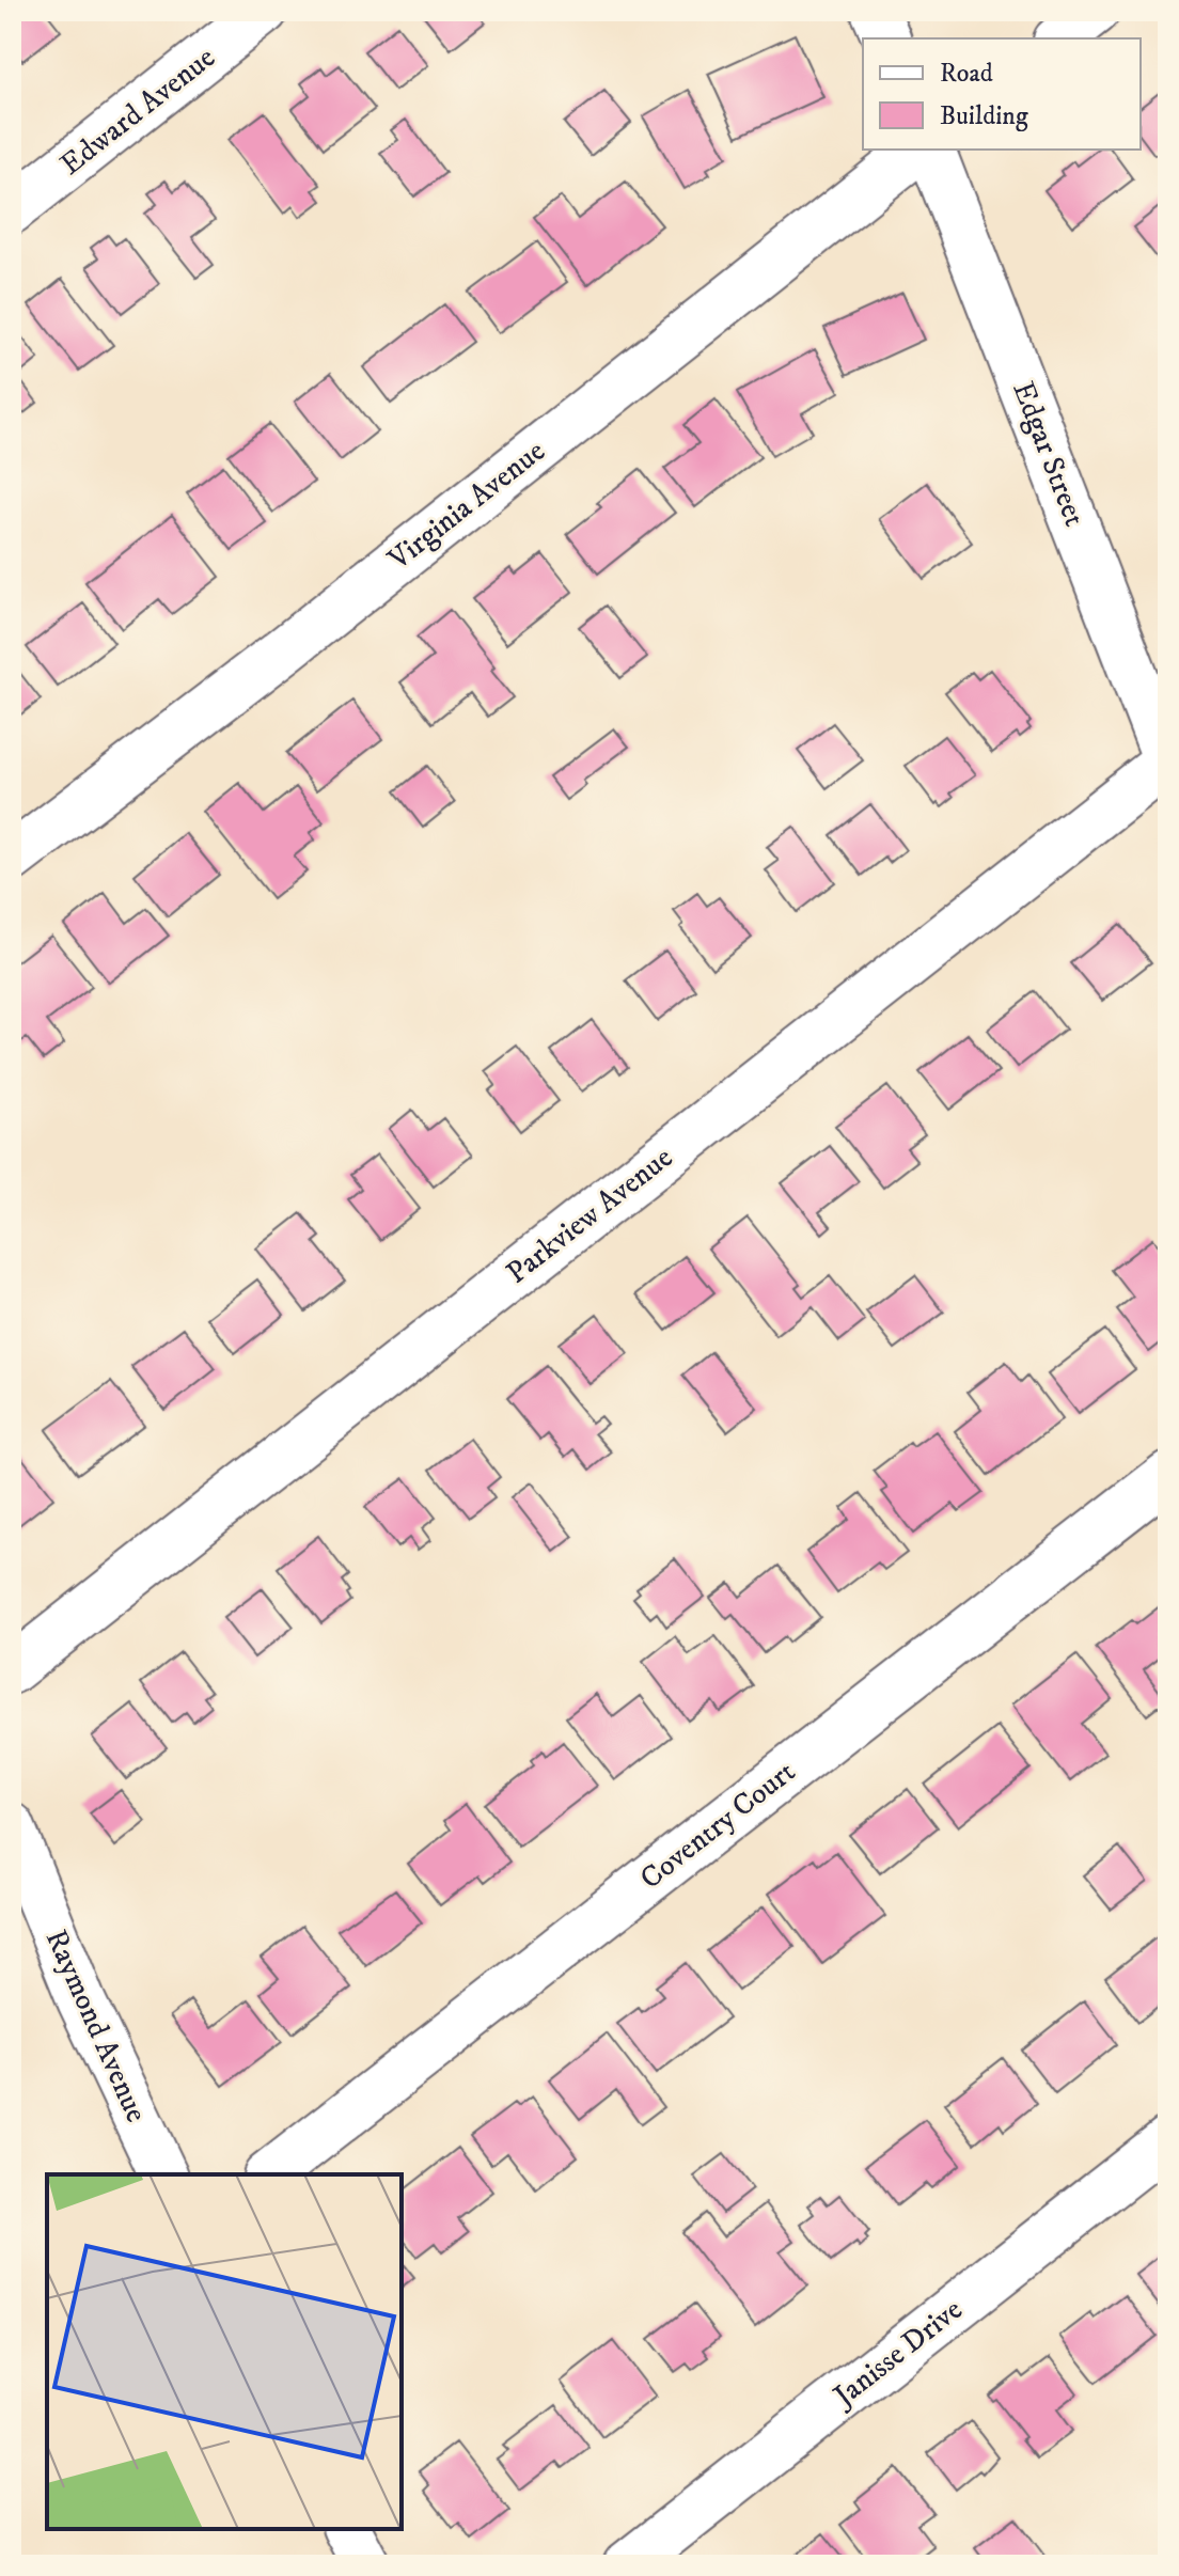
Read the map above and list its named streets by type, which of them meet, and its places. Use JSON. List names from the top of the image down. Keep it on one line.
{"streets":{"street":["Edward Avenue","Edgar Street","Virginia Avenue","Parkview Avenue","Coventry Court","Raymond Avenue","Janisse Drive"]},"crossings":[["Edgar Street","Parkview Avenue"]],"legend":["Road","Building"]}
